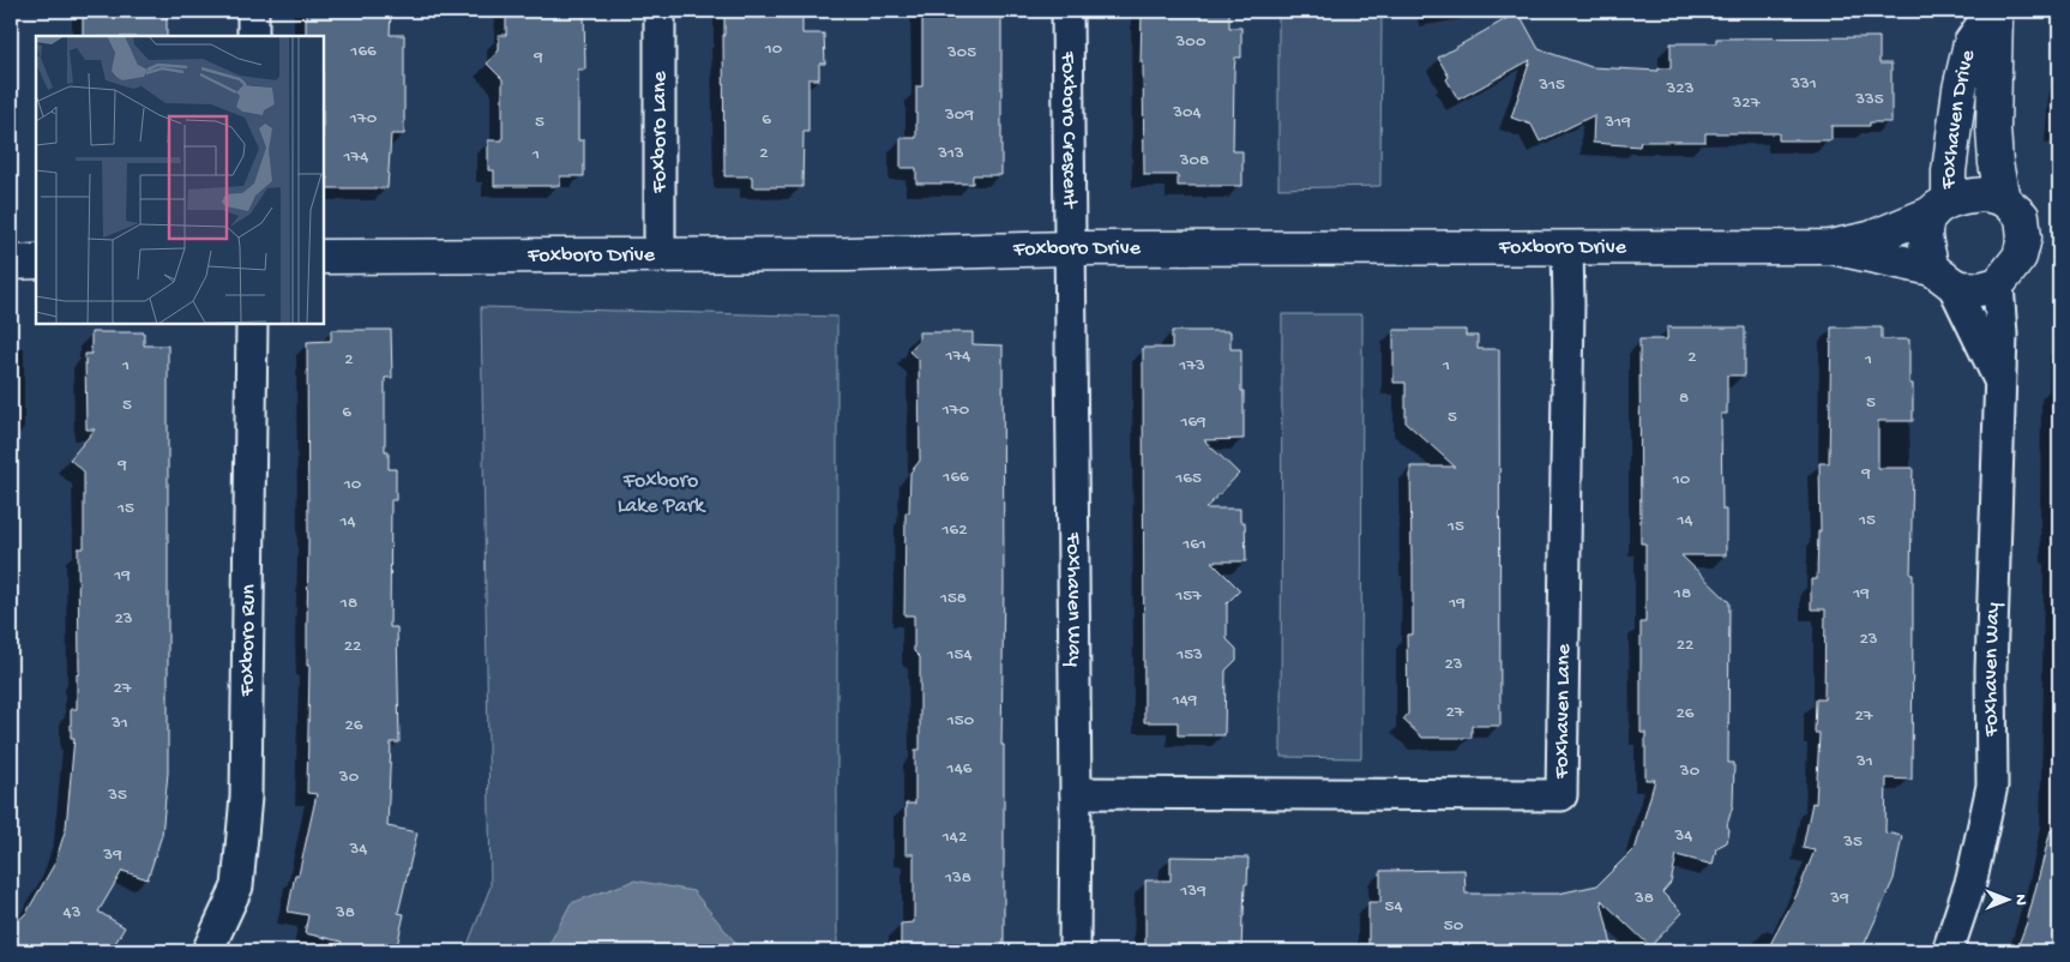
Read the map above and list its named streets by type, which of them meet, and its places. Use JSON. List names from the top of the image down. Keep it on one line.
{"streets":{"street":["Foxhaven Drive","Foxboro Crescent","Foxboro Lane","Foxboro Drive","Foxhaven Way","Foxboro Run","Foxhaven Lane"]},"crossings":[["Foxhaven Drive","Foxboro Drive"],["Foxhaven Drive","Foxhaven Way"],["Foxboro Crescent","Foxboro Drive"],["Foxboro Crescent","Foxhaven Way"],["Foxboro Lane","Foxboro Drive"],["Foxboro Drive","Foxhaven Way"],["Foxboro Drive","Foxhaven Lane"],["Foxhaven Way","Foxhaven Lane"]],"parks":["Foxboro Lake Park"],"house_numbers":["300","10","166","305","9","331","315","323","335","327","304","309","170","6","5","319","2","313","1","174","308","174","2","2","1","1","173","1","8","5","5","170","6","5","169","9","9","166","165","10","10","15","14","15","14","15","162","161","19","18","19","157","158","18","19","23","23","22","22","154","153","23","27","149","27","26","27","150","31","26","31","146","30","30","35","34","142","35","34","39","138","139","38","39","54","43","38","50"],"north":"right"}
